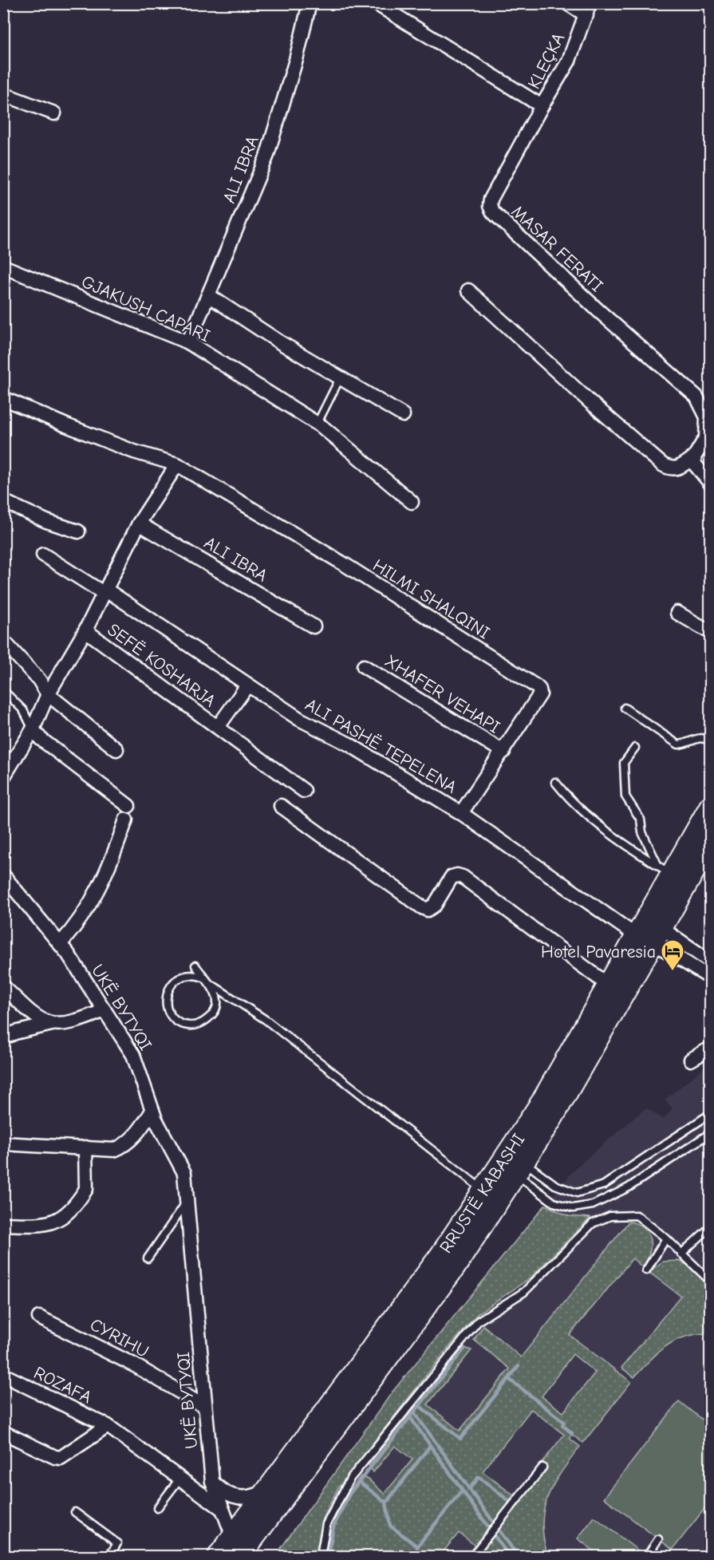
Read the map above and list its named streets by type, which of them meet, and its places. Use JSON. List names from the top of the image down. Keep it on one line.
{"streets":{"main road":["RRUSTË KABASHI"],"street":["KLEÇKA","ALI IBRA","MASAR FERATI","GJAKUSH CAPARI","HILMI SHALQINI","SEFË KOSHARJA","XHAFER VEHAPI","ALI PASHË TEPELENA","UKË BYTYQI","CYRIHU","ROZAFA"]},"crossings":[["KLEÇKA","MASAR FERATI"],["ALI IBRA","GJAKUSH CAPARI"],["HILMI SHALQINI","XHAFER VEHAPI"],["HILMI SHALQINI","ALI PASHË TEPELENA"],["SEFË KOSHARJA","ALI PASHË TEPELENA"],["ALI PASHË TEPELENA","RRUSTË KABASHI"],["UKË BYTYQI","RRUSTË KABASHI"],["UKË BYTYQI","CYRIHU"],["UKË BYTYQI","ROZAFA"]],"places":{"hotel":["Hotel Pavaresia"]}}
